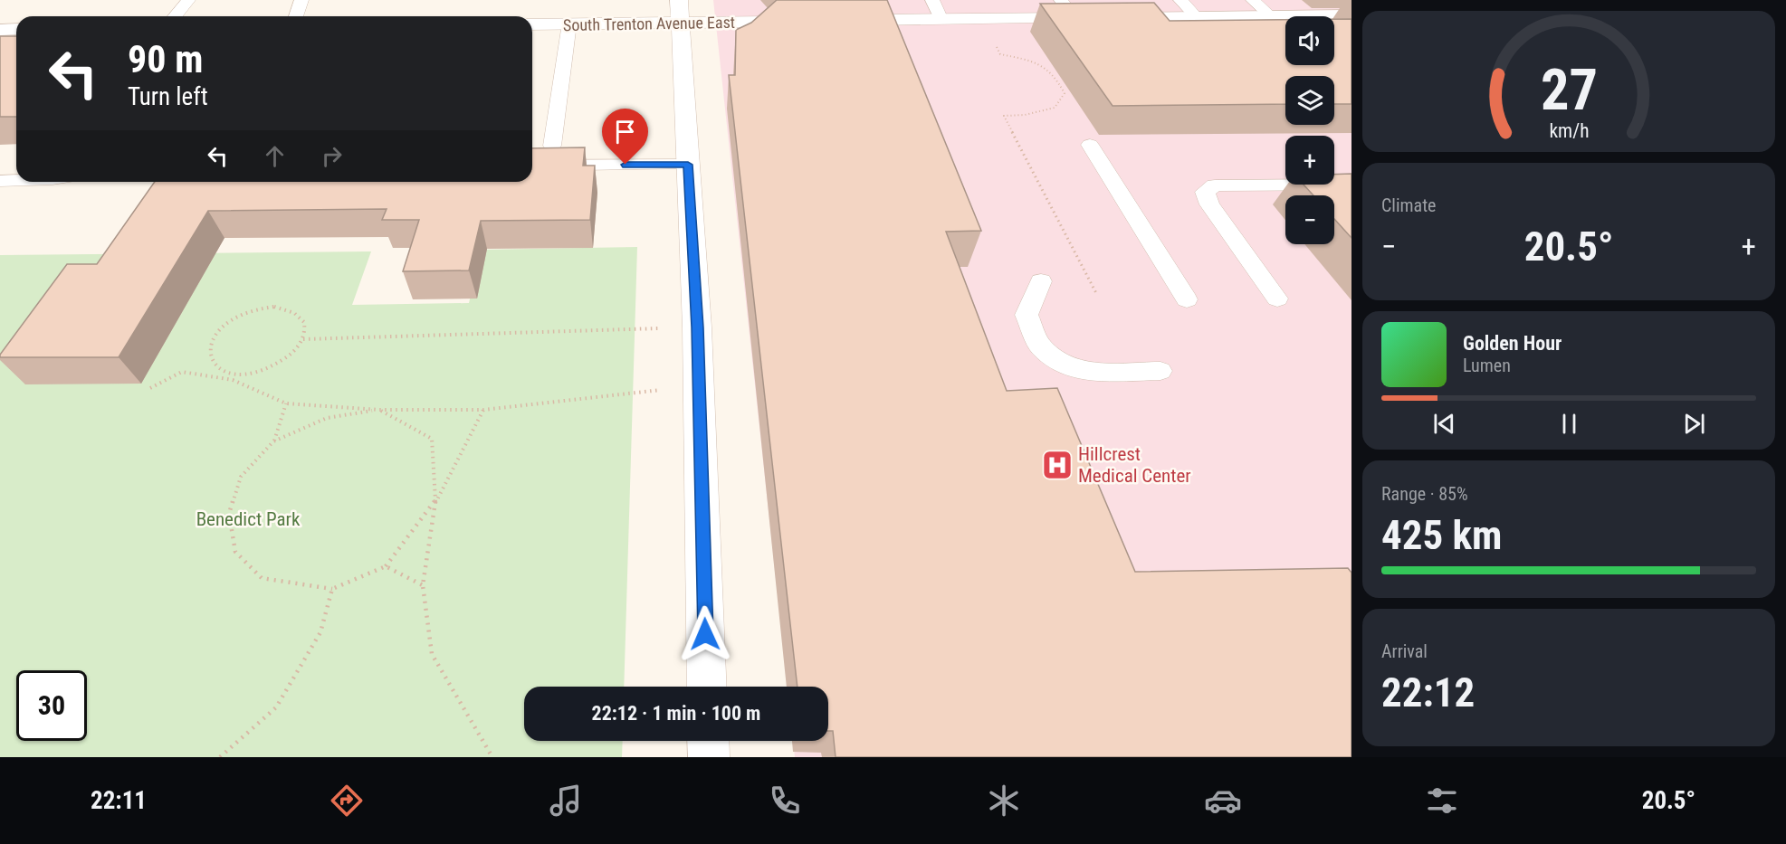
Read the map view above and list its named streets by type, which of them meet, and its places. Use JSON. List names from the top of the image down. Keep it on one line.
{"streets":{"street":["South Trenton Avenue East"]},"parks":["Benedict Park"],"places":{"hospital":["Hillcrest Medical Center"]},"page":{"map_buttons":["+","−"],"turn":["90 m","Turn left"],"tile":["Climate",["Range · 85%","425 km"],["Arrival","22:12"]],"heat":["−","20.5°","+"],"song":["Golden Hour","Lumen"],"limit":"30","trip":"22:12 · 1 min · 100 m","tabs":["22:11","20.5°"],"gauge":["27","km/h"]}}
